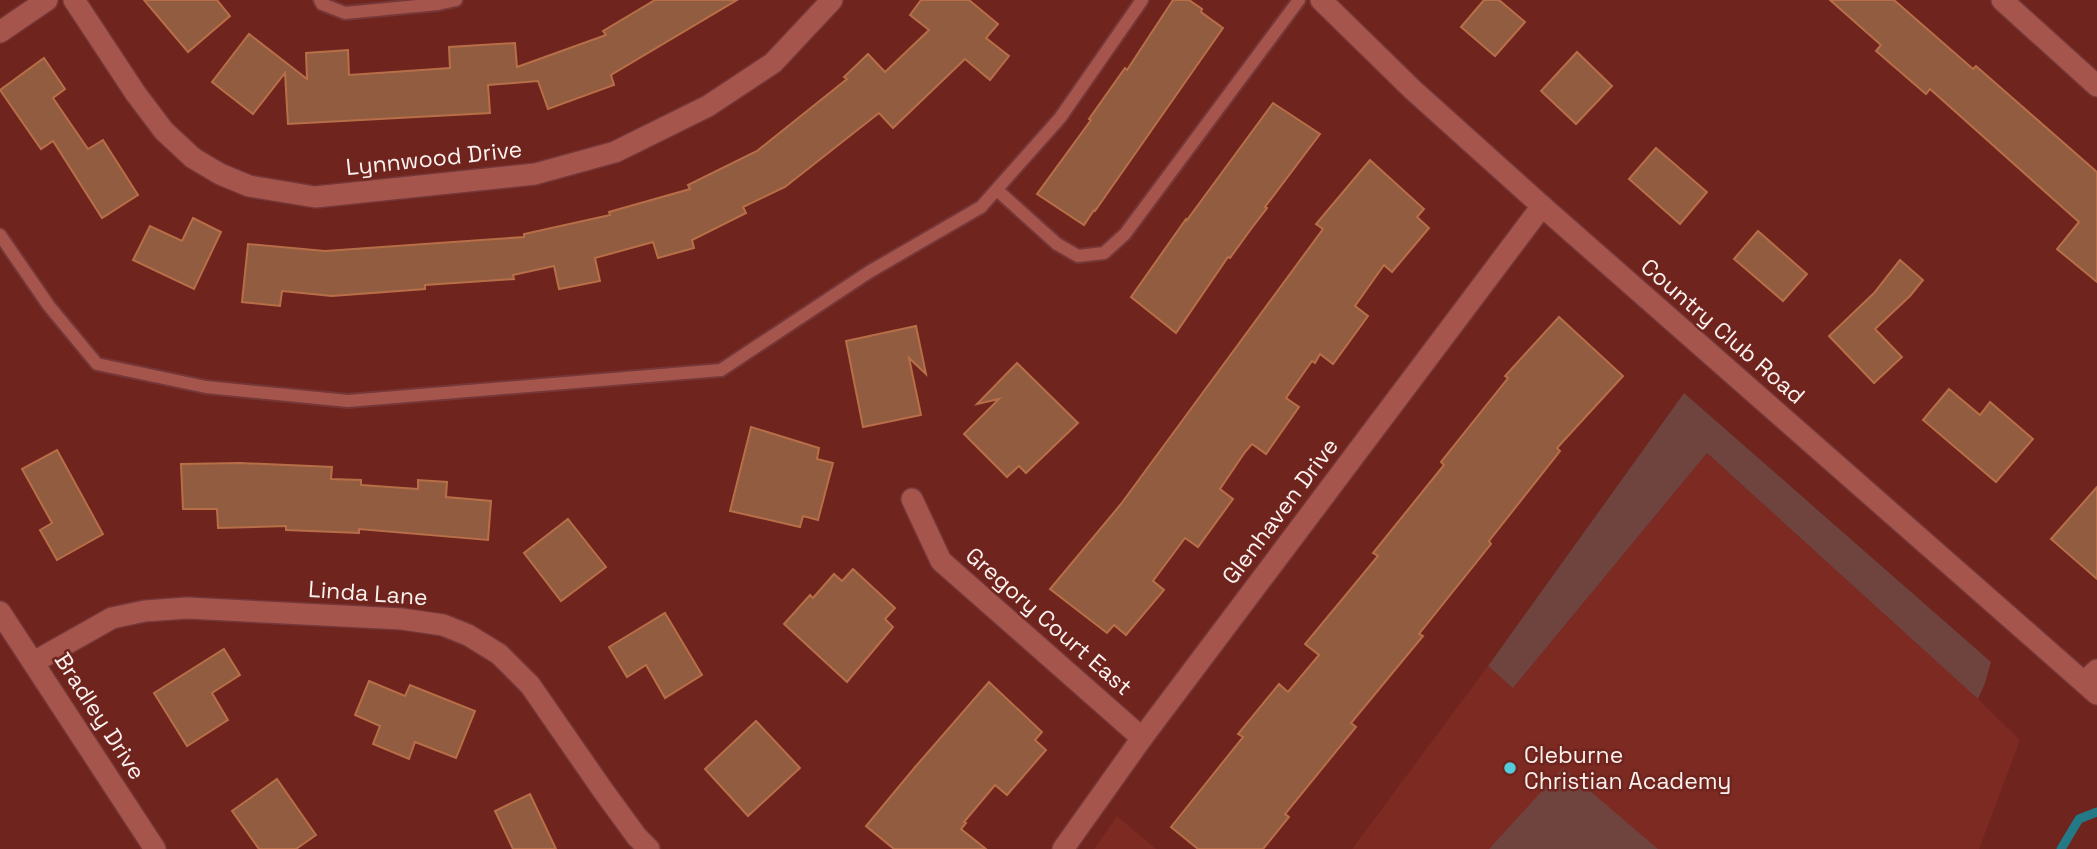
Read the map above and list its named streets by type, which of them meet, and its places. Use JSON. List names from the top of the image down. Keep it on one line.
{"streets":{"street":["Lynnwood Drive","Country Club Road","Glenhaven Drive","Linda Lane","Gregory Court East","Bradley Drive"]},"crossings":[["Country Club Road","Glenhaven Drive"],["Glenhaven Drive","Gregory Court East"],["Linda Lane","Bradley Drive"]],"places":["Cleburne Christian Academy"]}
